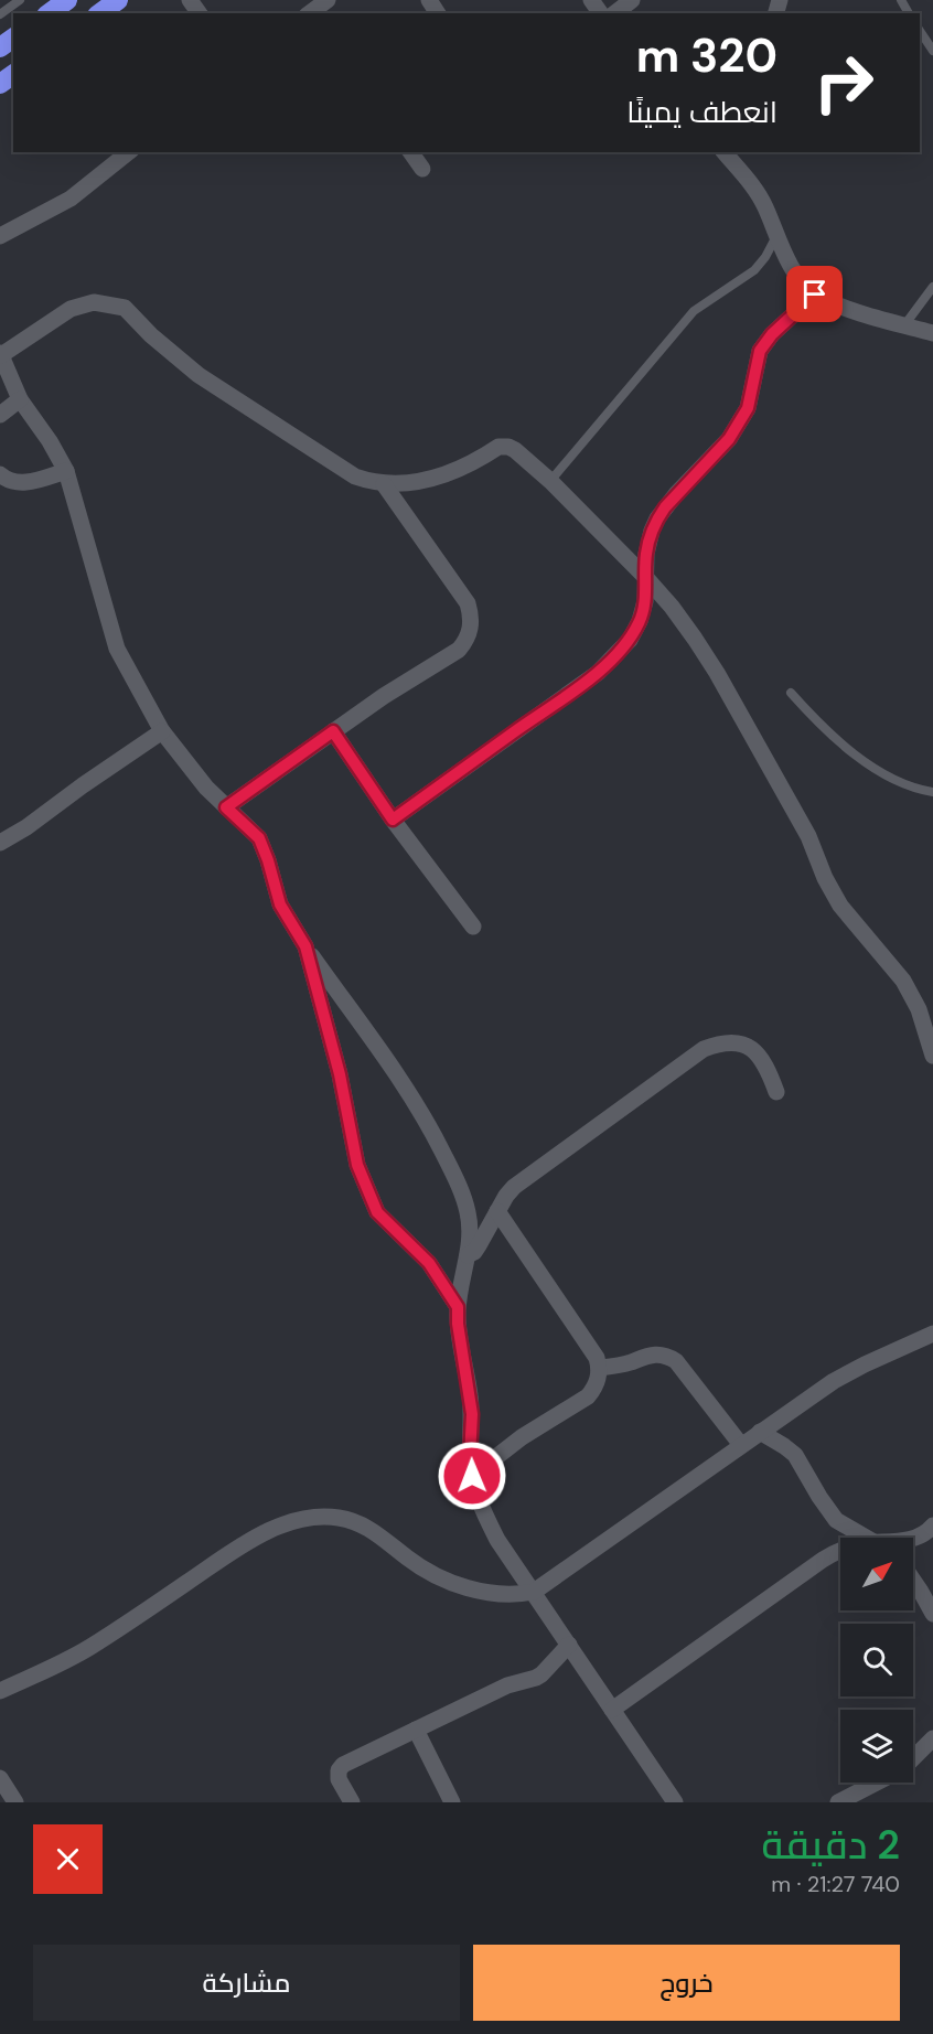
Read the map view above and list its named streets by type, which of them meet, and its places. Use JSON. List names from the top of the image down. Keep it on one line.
{"north":"top right","page":{"turn":["320 m","انعطف يمينًا"],"heading":["2 دقيقة","740 m · 21:27"],"buttons":["خروج","مشاركة"]}}
